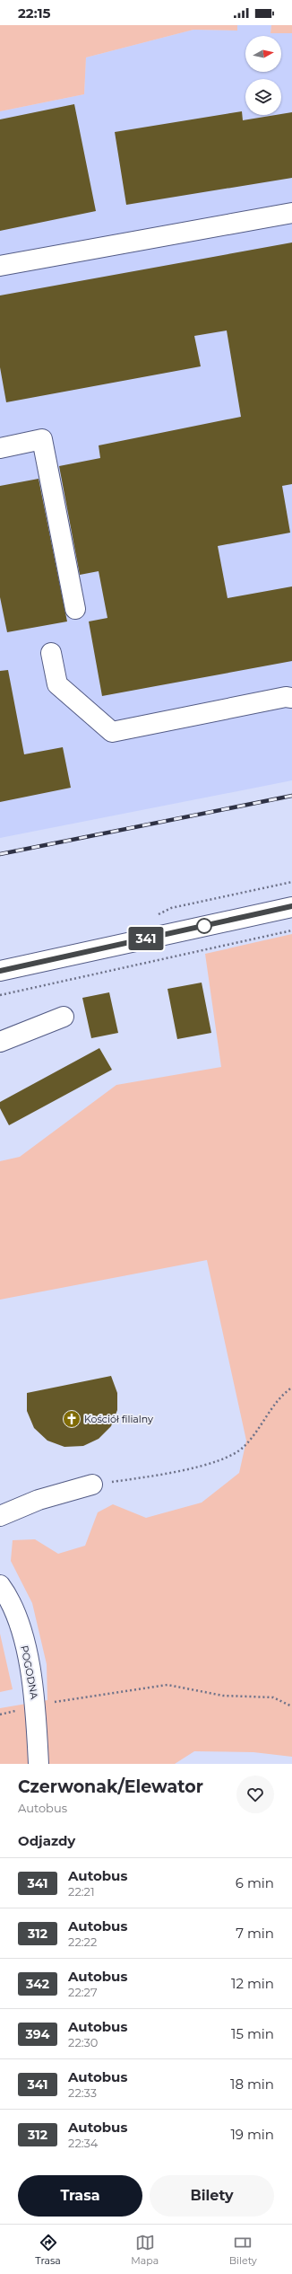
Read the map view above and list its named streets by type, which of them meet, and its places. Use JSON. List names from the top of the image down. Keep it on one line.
{"streets":{"main road":["POGODNA"]},"places":{"church":["Kościół filialny"]},"lines":["bus line 341"],"north":"right","page":{"status":"22:15","on_map":"341","heading":[["Czerwonak/Elewator","Autobus"],"Odjazdy"],"list":[{"mark":"341","name":"Autobus","note":"22:21","value":"6 min"},{"mark":"312","name":"Autobus","note":"22:22","value":"7 min"},{"mark":"342","name":"Autobus","note":"22:27","value":"12 min"},{"mark":"394","name":"Autobus","note":"22:30","value":"15 min"},{"mark":"341","name":"Autobus","note":"22:33","value":"18 min"},{"mark":"312","name":"Autobus","note":"22:34","value":"19 min"}],"buttons":["Trasa","Bilety"],"tabs":["Trasa","Mapa","Bilety"]}}
